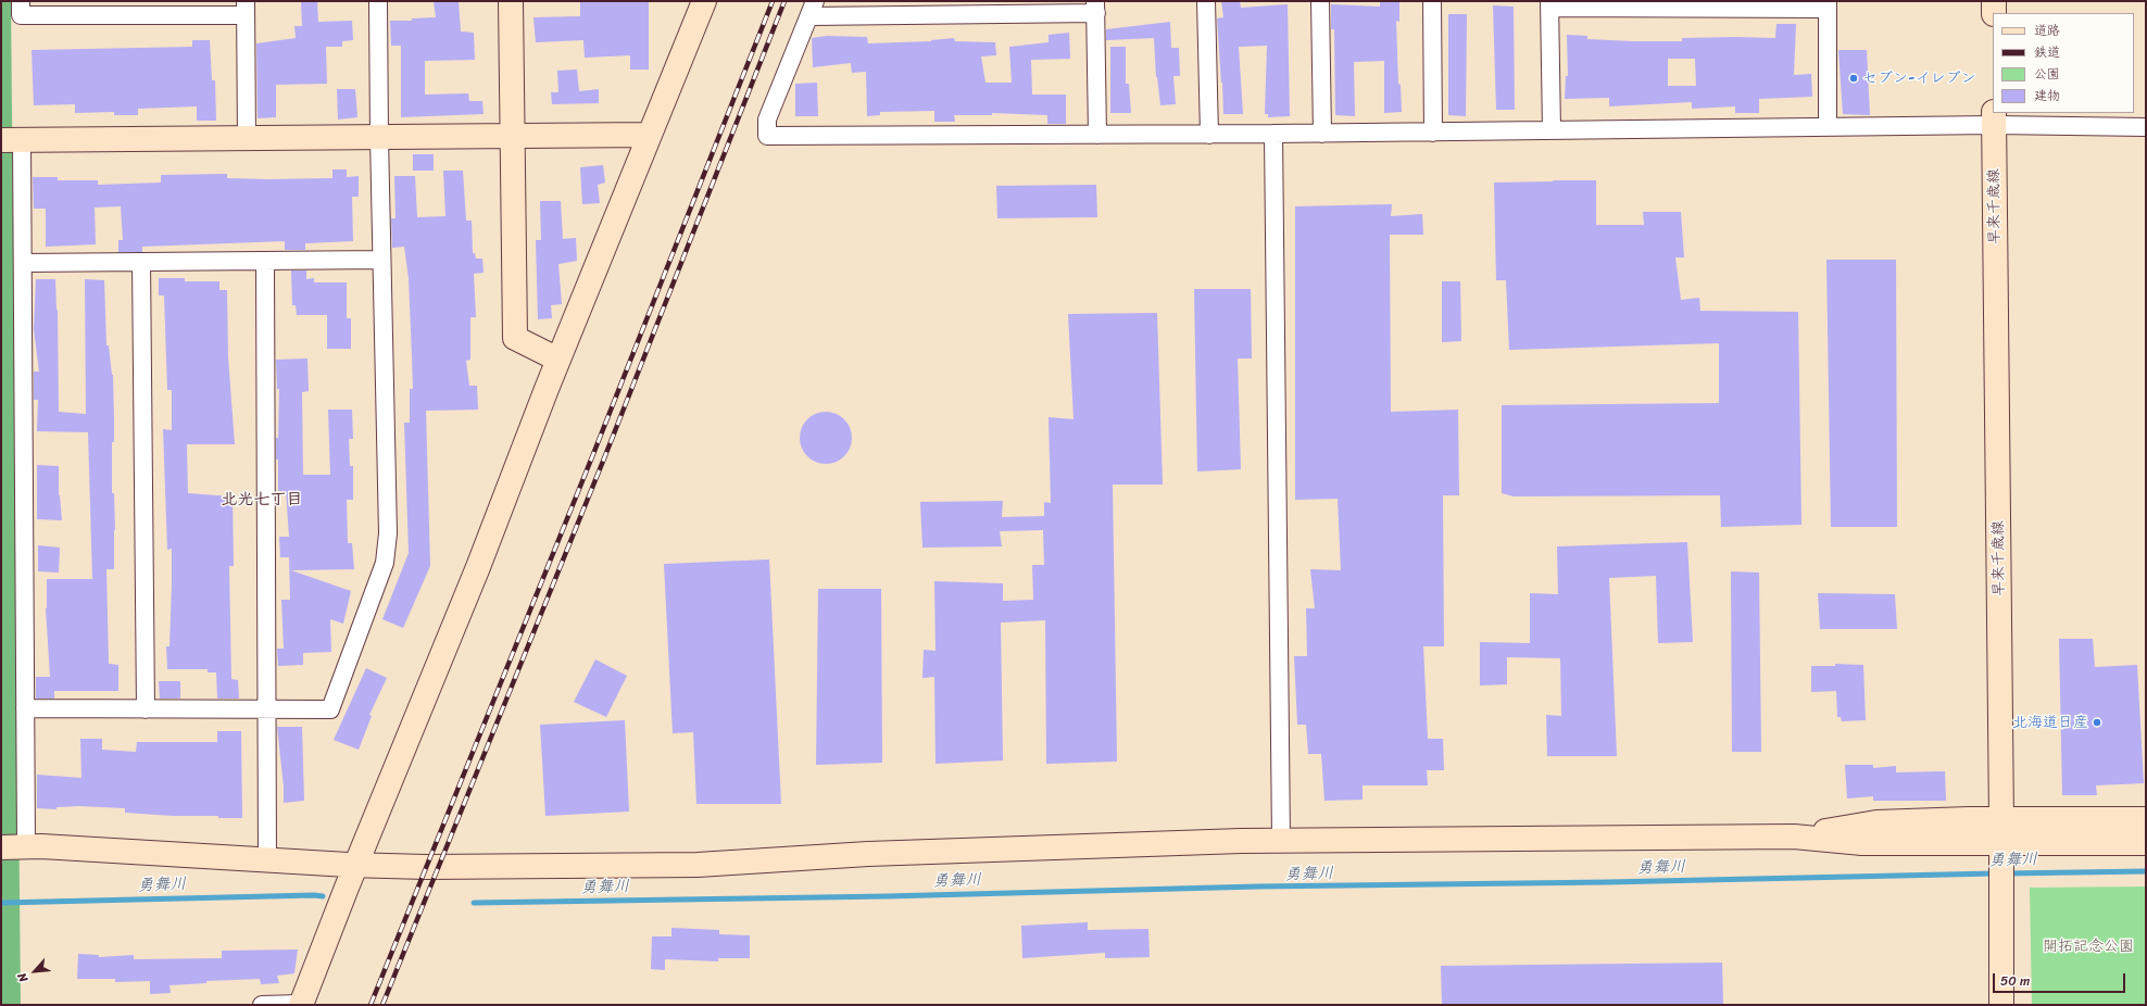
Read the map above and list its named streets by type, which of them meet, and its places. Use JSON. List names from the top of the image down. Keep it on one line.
{"streets":{"street":["早来千歳線"]},"districts":["北光七丁目"],"water":["勇舞川"],"parks":["開拓記念公園"],"places":["セブン-イレブン","北海道日産"],"legend":["道路","鉄道","公園","建物"],"scale_bar":"50 m","north":"bottom left"}
